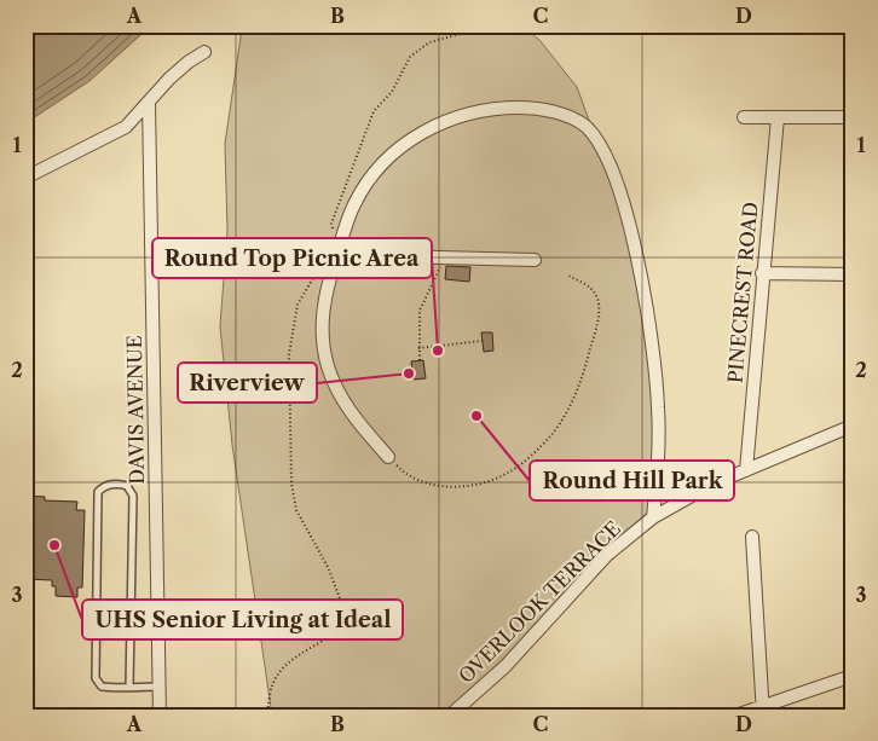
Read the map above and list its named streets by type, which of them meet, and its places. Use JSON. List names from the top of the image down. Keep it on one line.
{"streets":{"street":["PINECREST ROAD","DAVIS AVENUE","OVERLOOK TERRACE"]},"crossings":[["PINECREST ROAD","OVERLOOK TERRACE"]],"places":["Round Top Picnic Area","Riverview","Round Hill Park","UHS Senior Living at Ideal"],"grid":{"columns":["A","B","C","D"],"rows":["1","2","3"]}}
